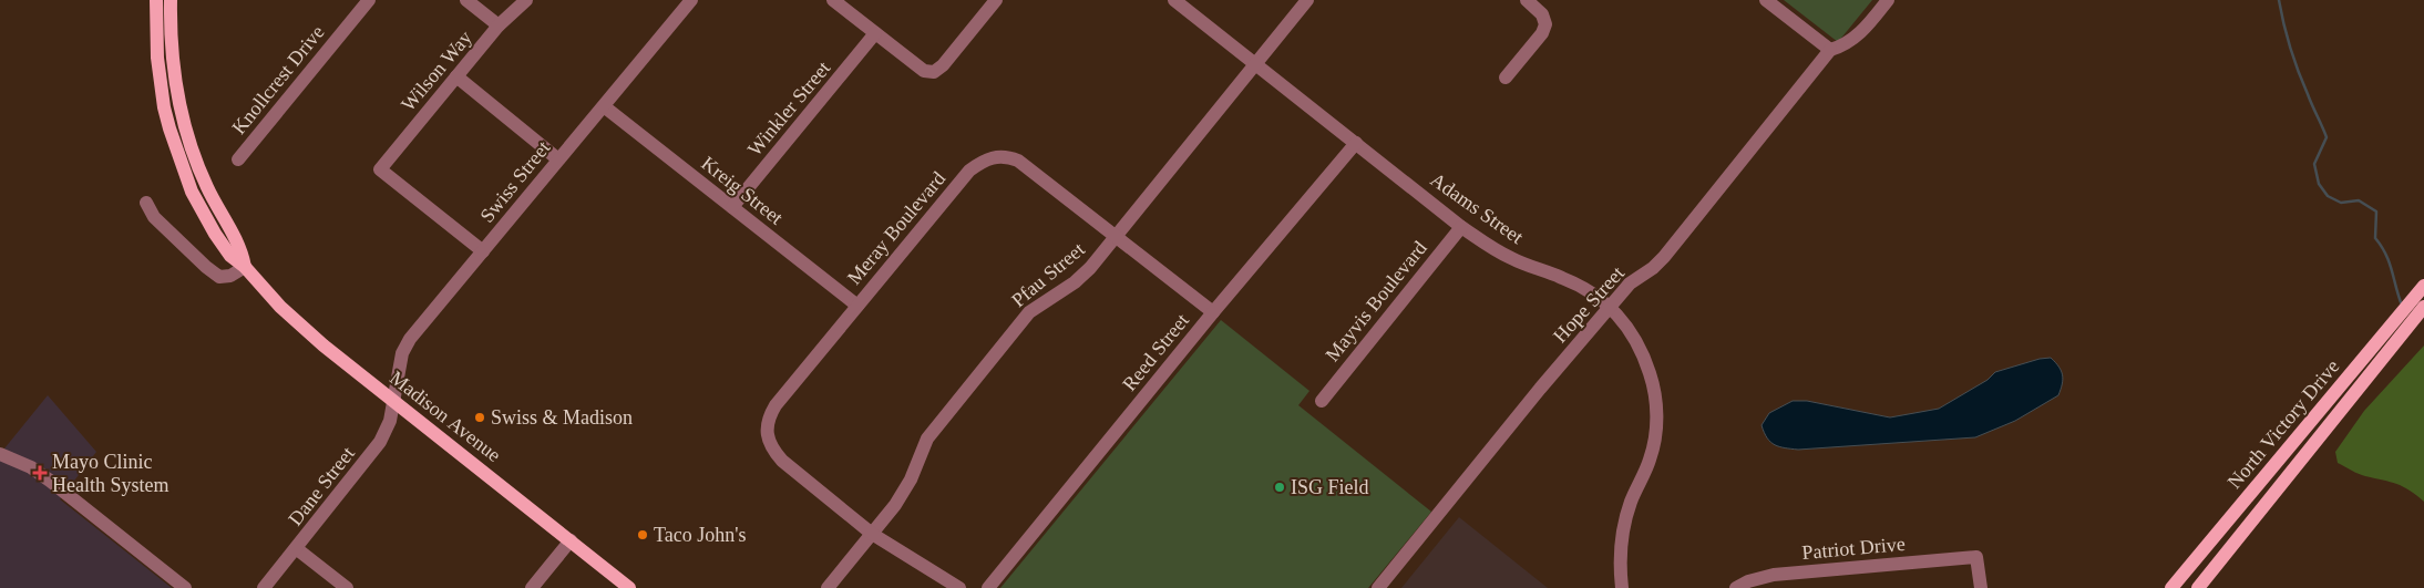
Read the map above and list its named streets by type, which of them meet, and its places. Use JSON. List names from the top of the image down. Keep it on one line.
{"streets":{"main road":["Madison Avenue","North Victory Drive"],"street":["Wilson Way","Knollcrest Drive","Winkler Street","Swiss Street","Kreig Street","Adams Street","Meray Boulevard","Pfau Street","Mayvis Boulevard","Hope Street","Reed Street","Dane Street","Patriot Drive"]},"crossings":[["Wilson Way","Swiss Street"],["Winkler Street","Kreig Street"],["Swiss Street","Kreig Street"],["Swiss Street","Madison Avenue"],["Swiss Street","Dane Street"],["Kreig Street","Meray Boulevard"],["Adams Street","Pfau Street"],["Adams Street","Mayvis Boulevard"],["Adams Street","Hope Street"],["Adams Street","Reed Street"],["Meray Boulevard","Pfau Street"],["Meray Boulevard","Reed Street"],["Madison Avenue","Dane Street"]],"places":{"other":["Swiss & Madison","ISG Field","Taco John's"],"health":["Mayo Clinic Health System"]}}
